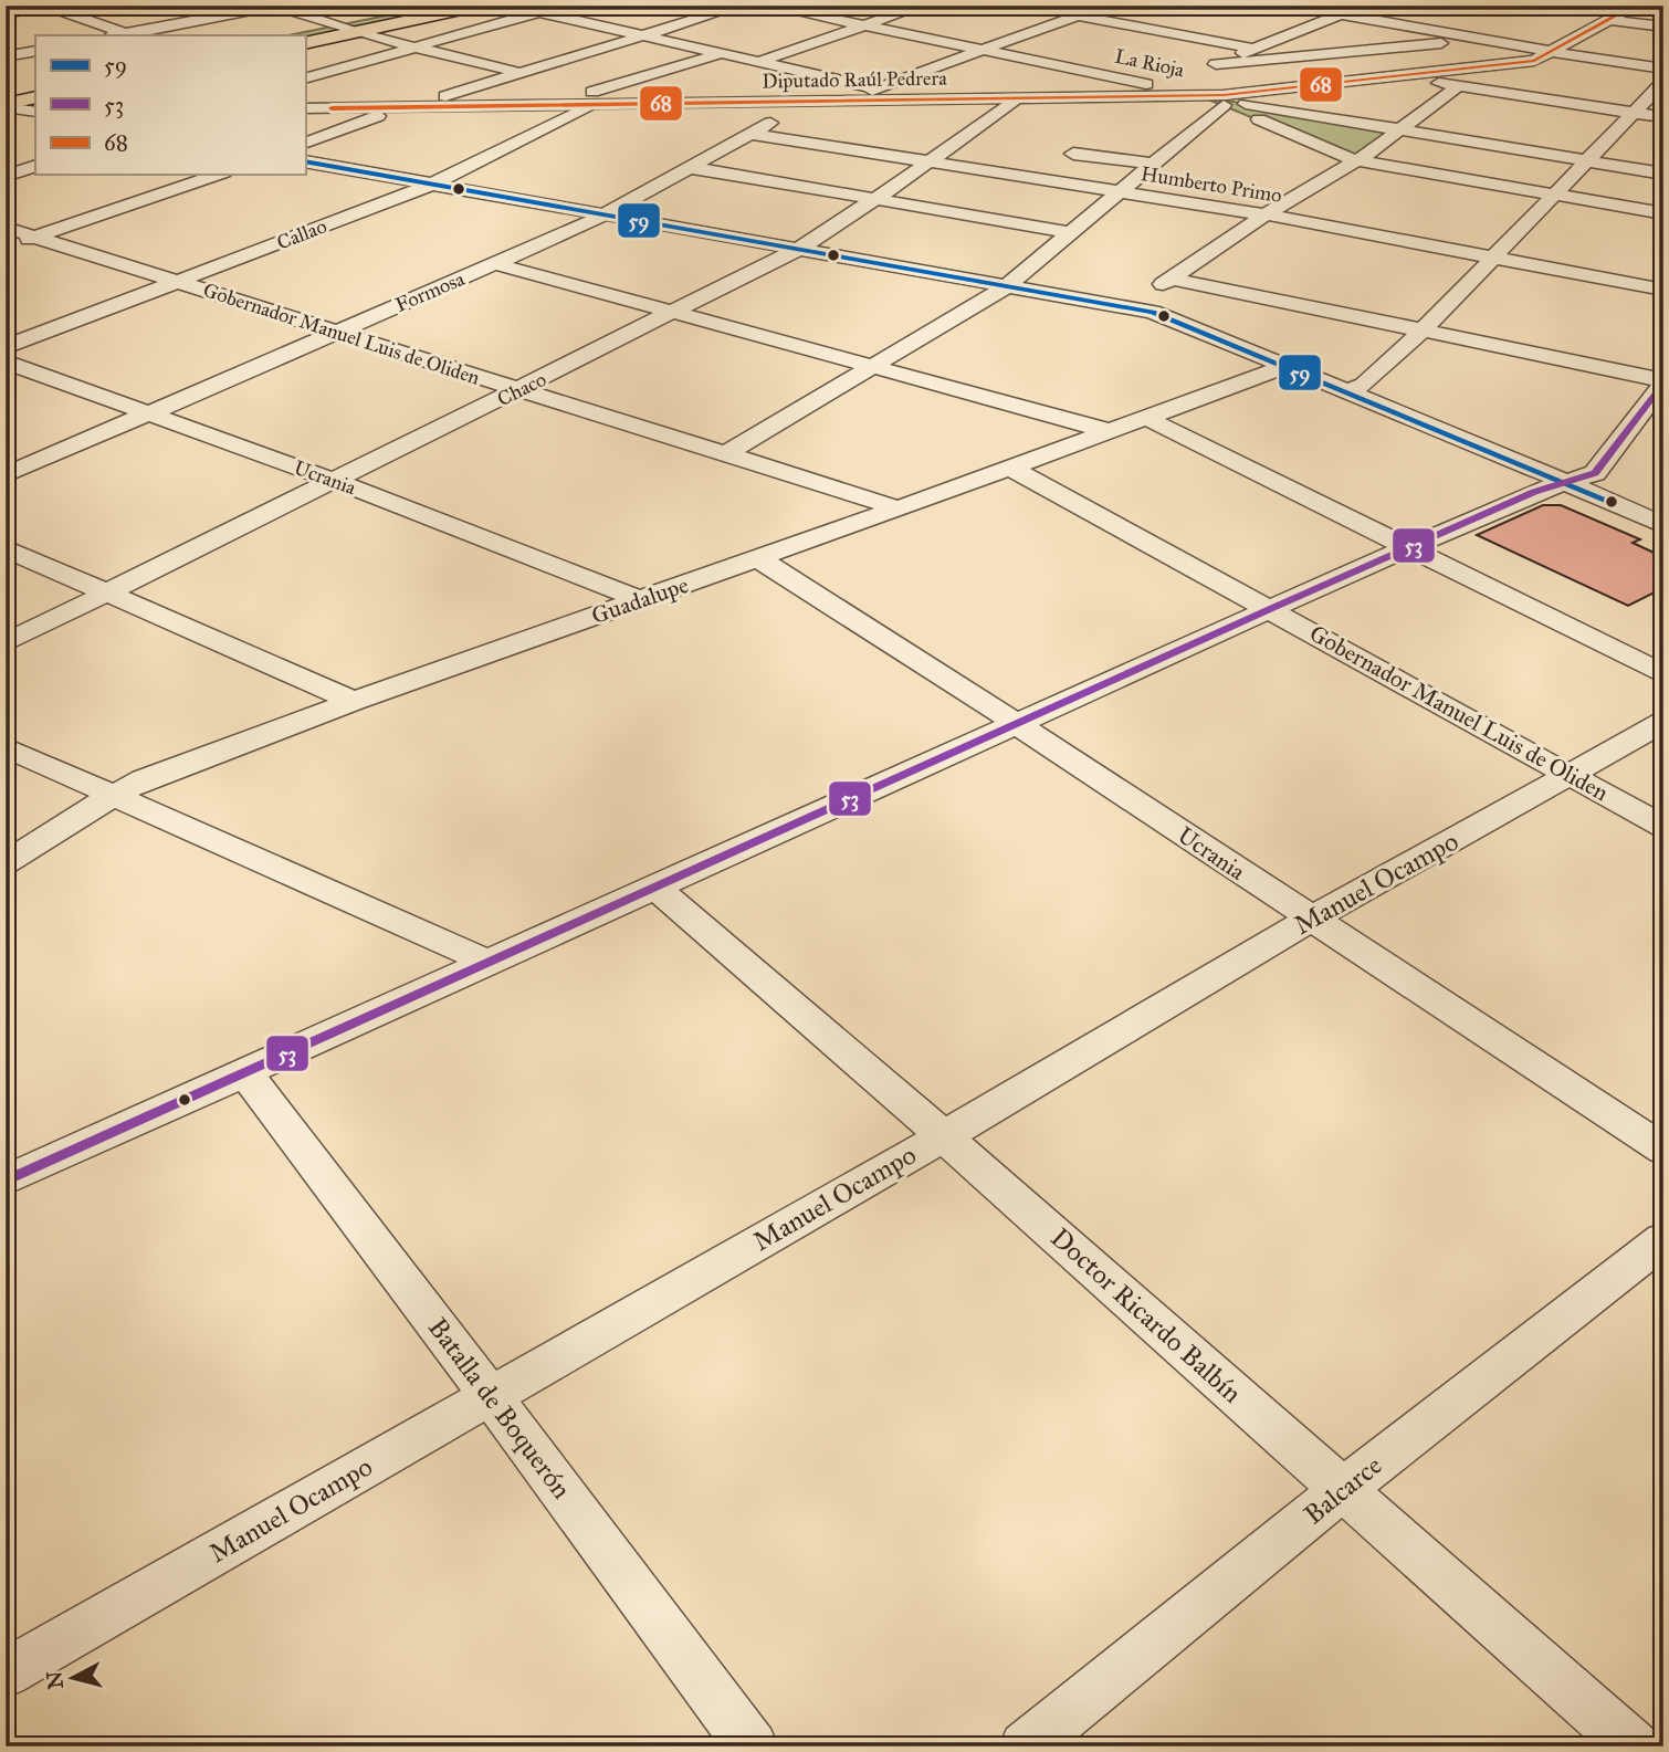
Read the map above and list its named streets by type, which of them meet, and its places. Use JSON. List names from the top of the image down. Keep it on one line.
{"streets":{"street":["La Rioja","Diputado Raúl Pedrera","Humberto Primo","Callao","Formosa","Gobernador Manuel Luis de Oliden","Chaco","Ucrania","Guadalupe","Manuel Ocampo","Doctor Ricardo Balbín","Batalla de Boquerón","Balcarce"]},"crossings":[["La Rioja","Diputado Raúl Pedrera"],["Diputado Raúl Pedrera","Callao"],["Diputado Raúl Pedrera","Formosa"],["Diputado Raúl Pedrera","Chaco"],["Humberto Primo","Formosa"],["Humberto Primo","Chaco"],["Callao","Gobernador Manuel Luis de Oliden"],["Formosa","Gobernador Manuel Luis de Oliden"],["Formosa","Ucrania"],["Gobernador Manuel Luis de Oliden","Chaco"],["Gobernador Manuel Luis de Oliden","Guadalupe"],["Gobernador Manuel Luis de Oliden","Manuel Ocampo"],["Chaco","Ucrania"],["Ucrania","Guadalupe"],["Ucrania","Manuel Ocampo"],["Manuel Ocampo","Doctor Ricardo Balbín"],["Manuel Ocampo","Batalla de Boquerón"],["Doctor Ricardo Balbín","Balcarce"]],"lines":["transit line 68","transit line 59","transit line 53"],"legend":["59","53","68"],"north":"left"}
